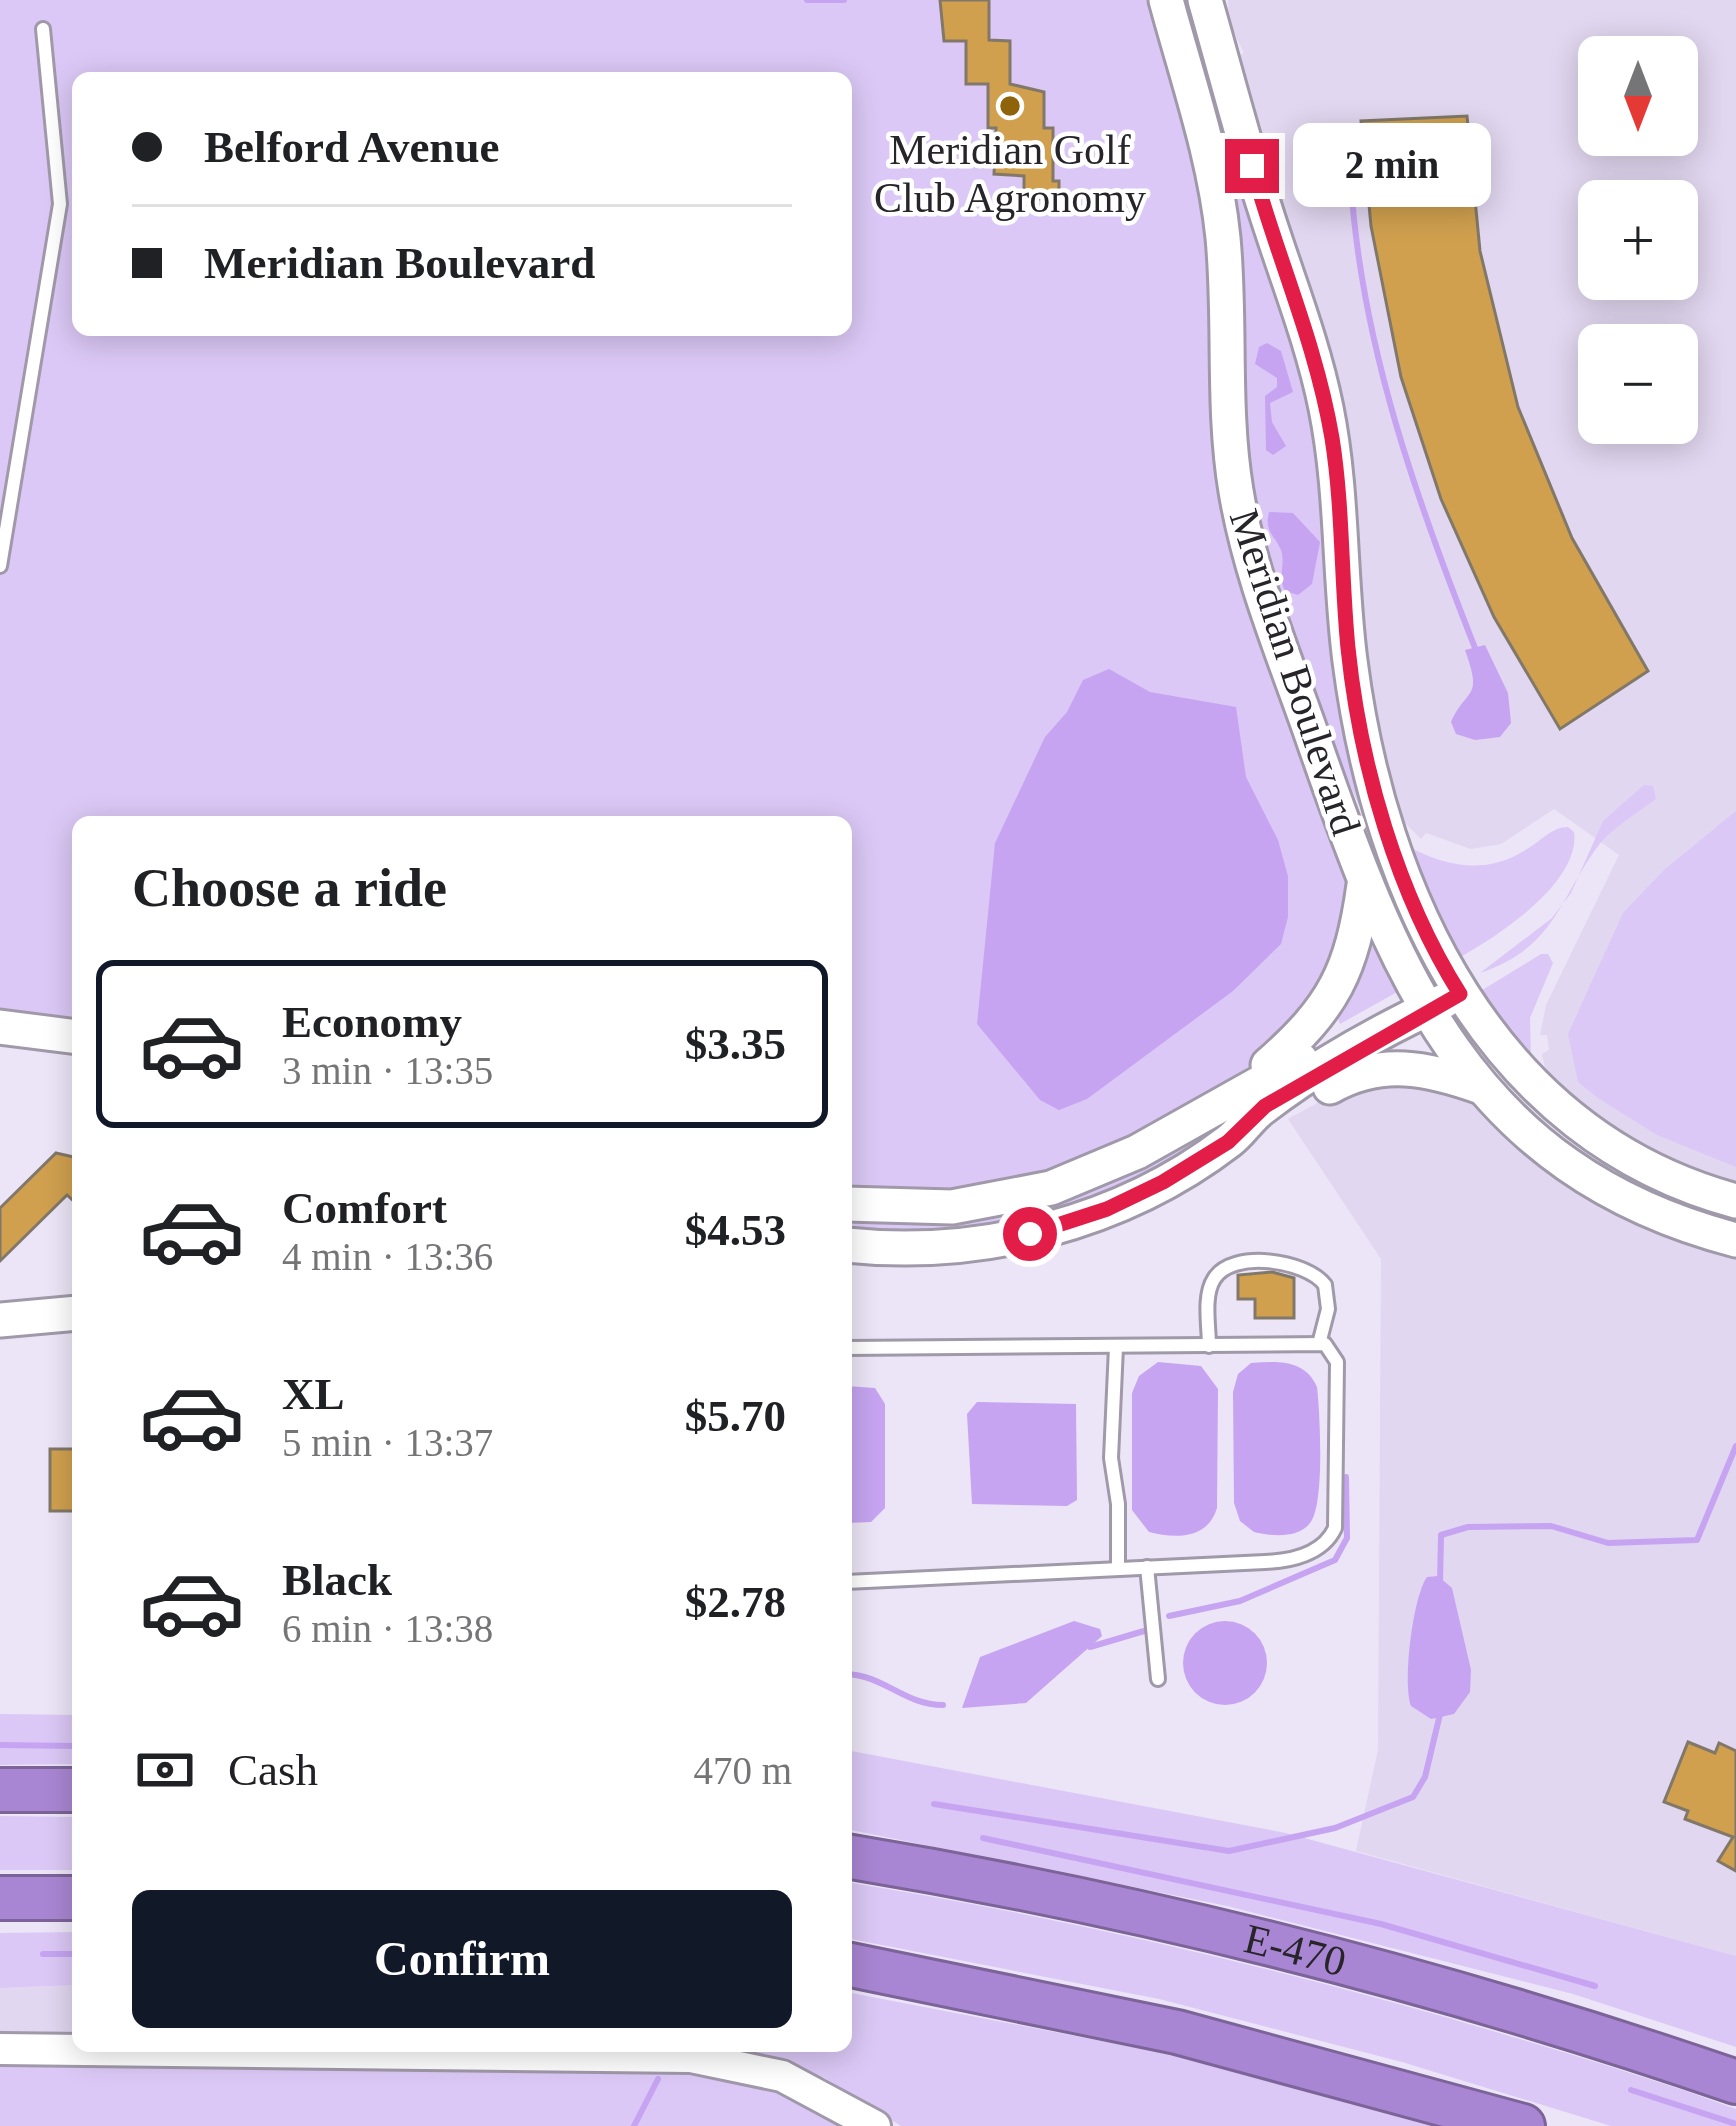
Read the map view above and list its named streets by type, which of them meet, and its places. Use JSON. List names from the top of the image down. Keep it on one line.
{"streets":{"highway":["E-470"],"main road":["Meridian Boulevard"]},"places":["Meridian Golf Club Agronomy"],"north":"bottom","page":{"map_buttons":["+","−"],"banner":["Belford Avenue","Meridian Boulevard"],"bubble":"2 min","heading":"Choose a ride","list":[{"name":"Economy","note":"3 min · 13:35","value":"$3.35"},{"name":"Comfort","note":"4 min · 13:36","value":"$4.53"},{"name":"XL","note":"5 min · 13:37","value":"$5.70"},{"name":"Black","note":"6 min · 13:38","value":"$2.78"}],"pay":["Cash","470 m"],"buttons":"Confirm"}}
